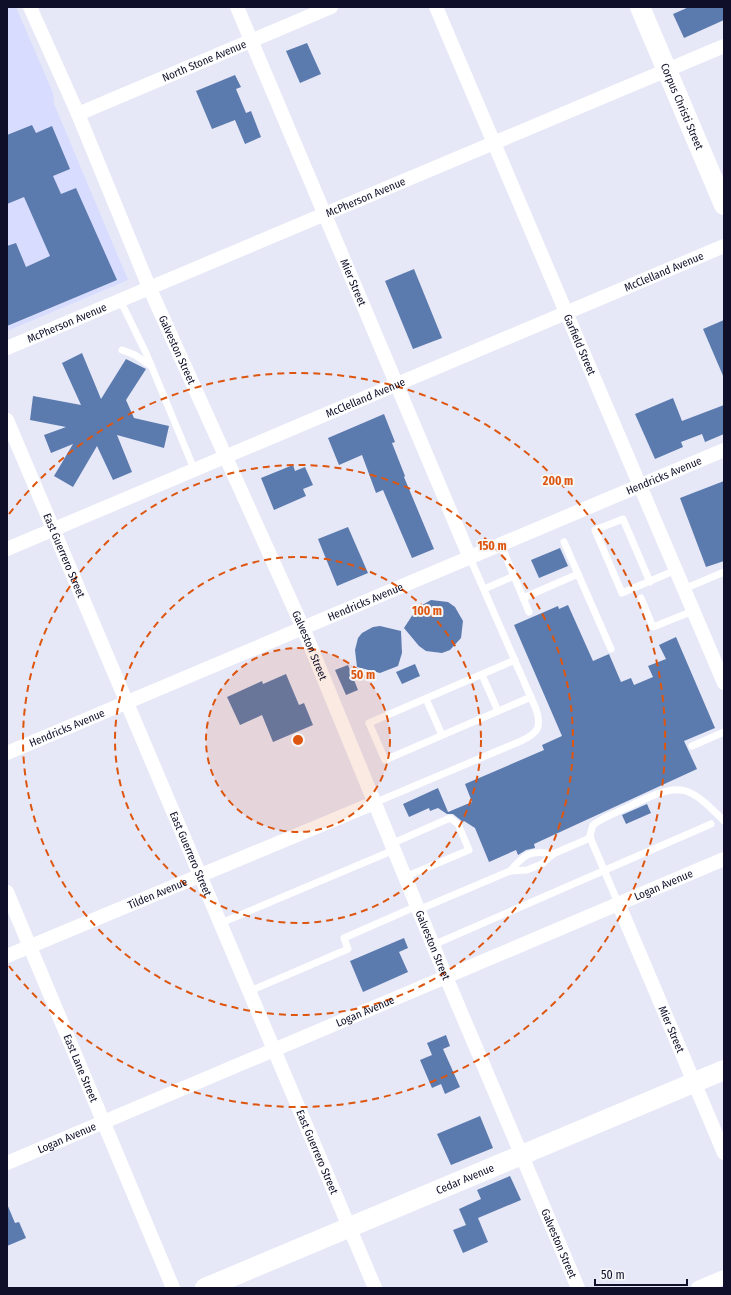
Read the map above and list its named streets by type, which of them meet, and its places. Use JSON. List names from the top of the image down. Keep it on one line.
{"streets":{"street":["North Stone Avenue","Corpus Christi Street","McPherson Avenue","McClelland Avenue","Mier Street","Garfield Street","Galveston Street","Hendricks Avenue","East Guerrero Street","Logan Avenue","Tilden Avenue","East Lane Street","Cedar Avenue"]},"crossings":[["North Stone Avenue","Mier Street"],["North Stone Avenue","Galveston Street"],["Corpus Christi Street","McPherson Avenue"],["McPherson Avenue","Mier Street"],["McPherson Avenue","Garfield Street"],["McPherson Avenue","Galveston Street"],["McClelland Avenue","Mier Street"],["McClelland Avenue","Garfield Street"],["McClelland Avenue","Galveston Street"],["McClelland Avenue","East Guerrero Street"],["Mier Street","Hendricks Avenue"],["Mier Street","Logan Avenue"],["Mier Street","Cedar Avenue"],["Garfield Street","Hendricks Avenue"],["Galveston Street","Hendricks Avenue"],["Galveston Street","Logan Avenue"],["Galveston Street","Tilden Avenue"],["Galveston Street","Cedar Avenue"],["Hendricks Avenue","East Guerrero Street"],["East Guerrero Street","Logan Avenue"],["East Guerrero Street","Tilden Avenue"],["East Guerrero Street","Cedar Avenue"],["Logan Avenue","East Lane Street"],["Tilden Avenue","East Lane Street"]],"scale_bar":"50 m","rings":["200 m","150 m","100 m","50 m"]}
